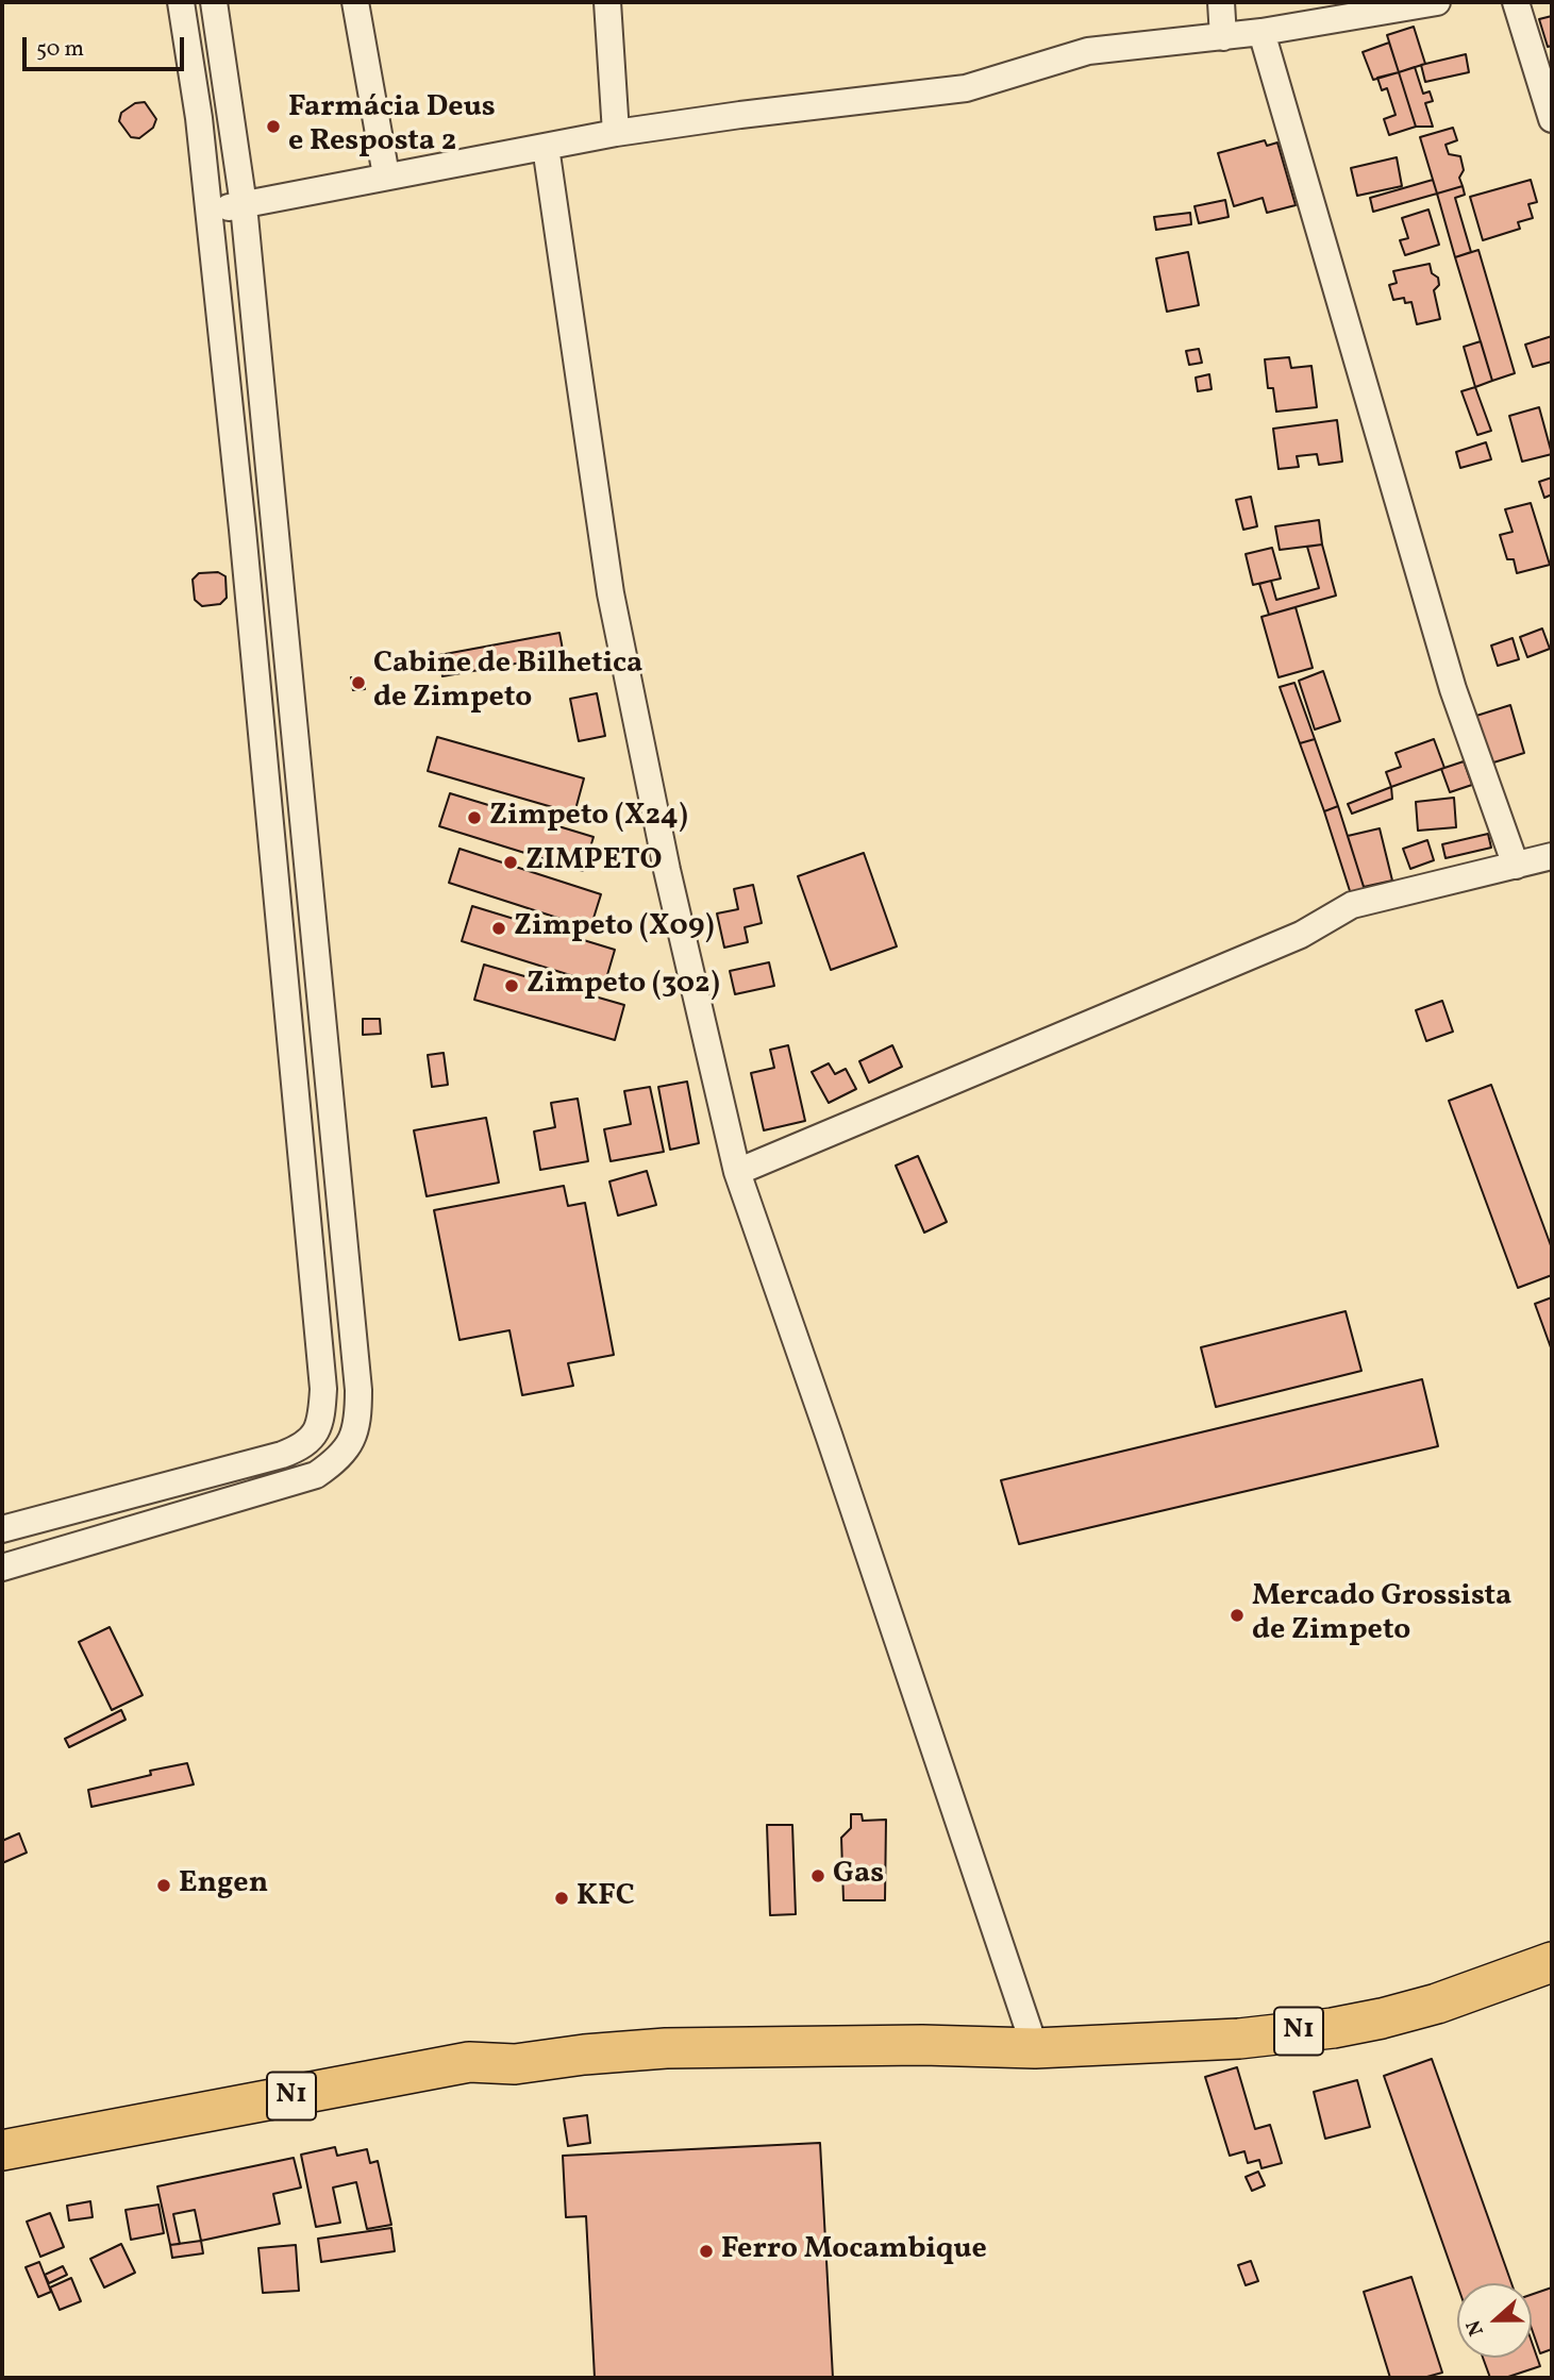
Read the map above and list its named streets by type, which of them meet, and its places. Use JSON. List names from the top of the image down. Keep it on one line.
{"streets":{"highway":["N1"]},"places":["Farmácia Deus e Resposta 2","Cabine de Bilhetica de Zimpeto","Zimpeto (X24)","ZIMPETO","Zimpeto (X09)","Zimpeto (302)","Mercado Grossista de Zimpeto","Gas","Engen","KFC","Ferro Mocambique"],"scale_bar":"50 m","north":"left"}
